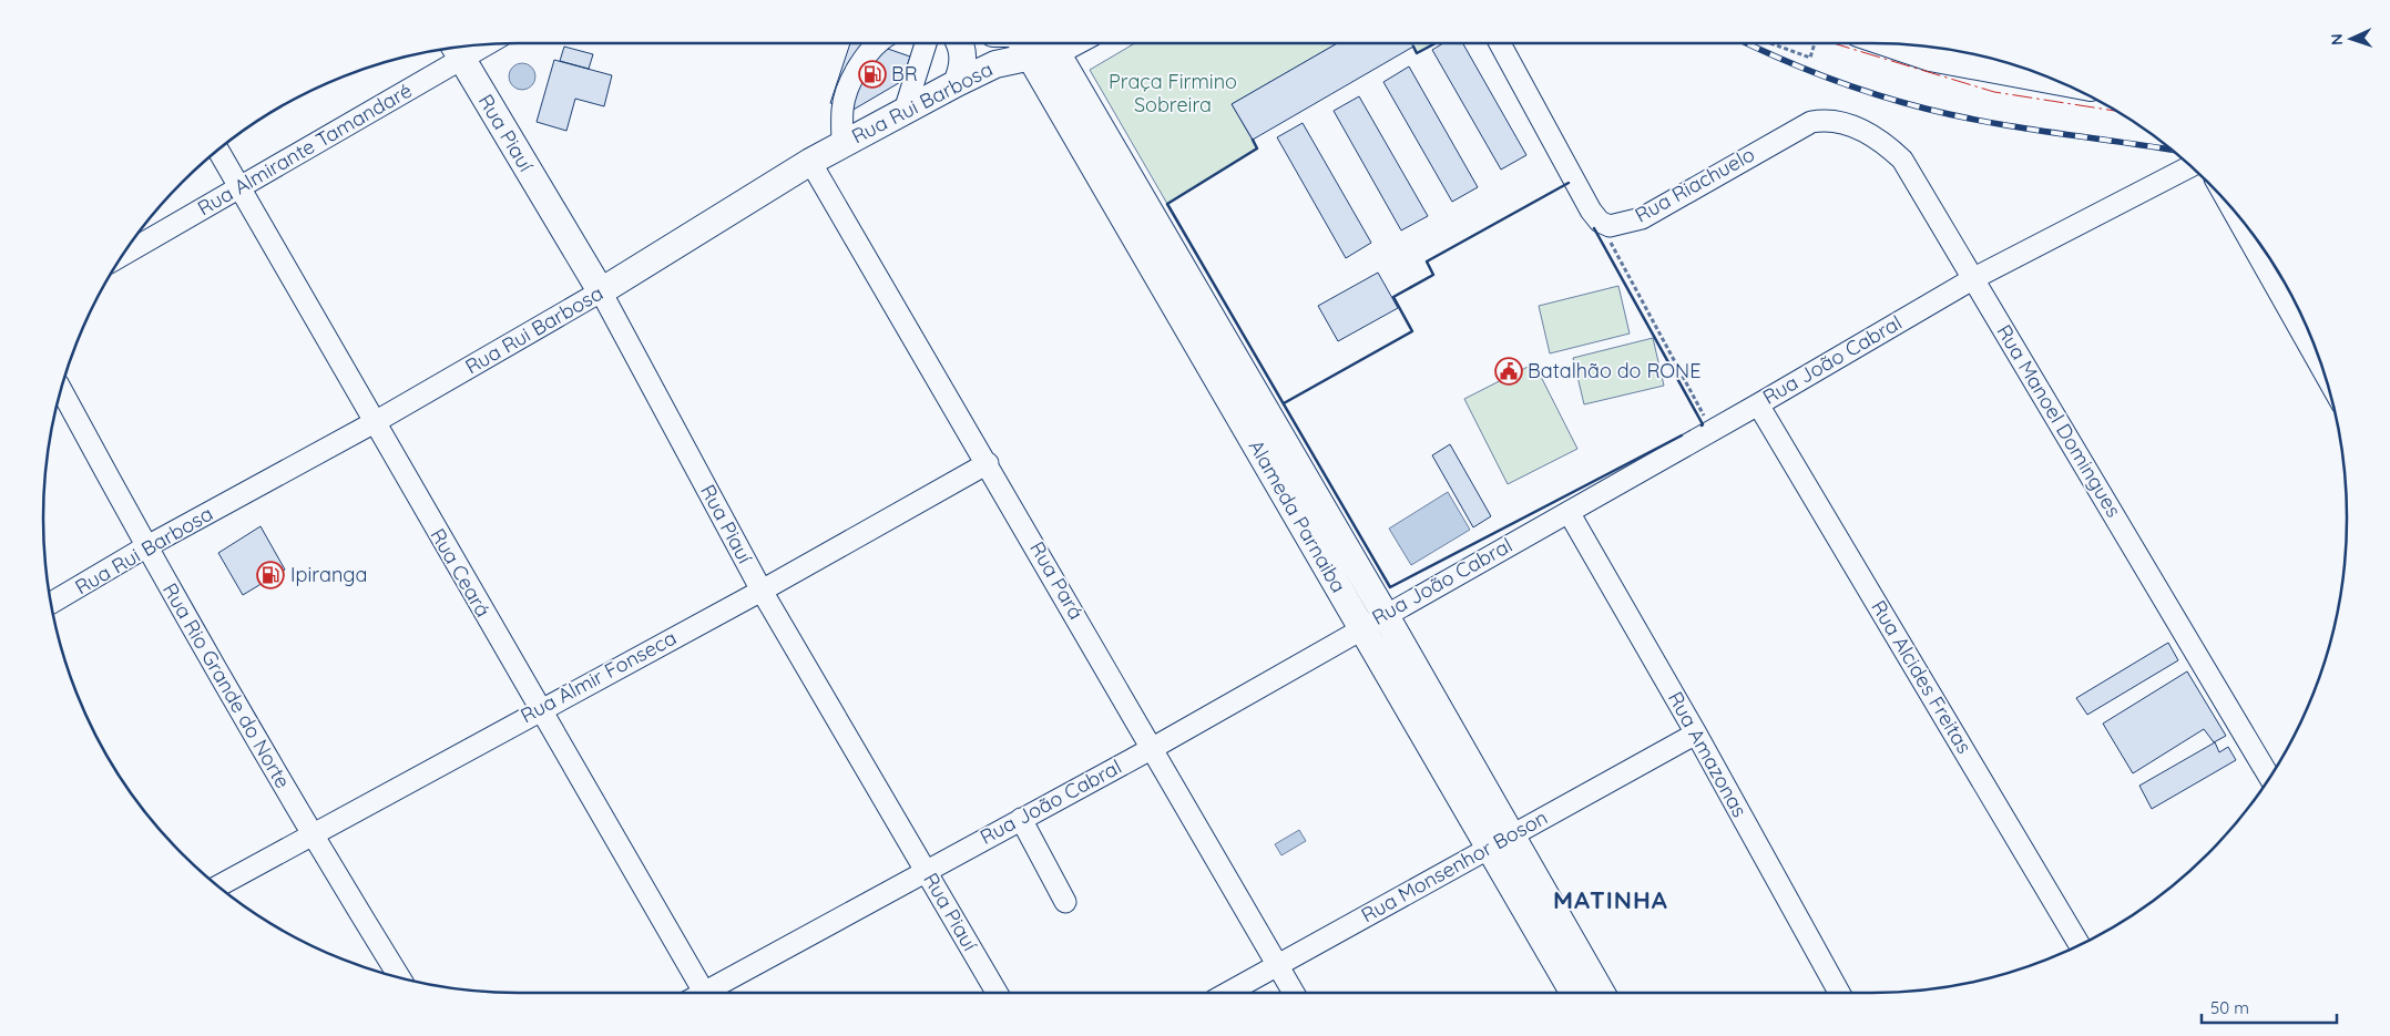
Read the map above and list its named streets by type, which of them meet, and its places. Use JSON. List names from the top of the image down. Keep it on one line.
{"streets":{"main road":["Rua Rui Barbosa","Rua Piauí","Alameda Parnaiba"],"street":["Rua Almirante Tamandaré","Rua Riachuelo","Rua João Cabral","Rua Manoel Domingues","Rua Ceará","Rua Pará","Rua Almir Fonseca","Rua Alcides Freitas","Rua Rio Grande do Norte","Rua Amazonas","Rua Monsenhor Boson"]},"crossings":[["Rua Rui Barbosa","Rua Piauí"],["Rua Rui Barbosa","Alameda Parnaiba"],["Rua Rui Barbosa","Rua Ceará"],["Rua Rui Barbosa","Rua Pará"],["Rua Rui Barbosa","Rua Rio Grande do Norte"],["Rua Piauí","Rua Almirante Tamandaré"],["Rua Piauí","Rua João Cabral"],["Rua Piauí","Rua Almir Fonseca"],["Rua Almirante Tamandaré","Rua Ceará"],["Rua Riachuelo","Rua Manoel Domingues"],["Rua João Cabral","Rua Manoel Domingues"],["Rua João Cabral","Alameda Parnaiba"],["Rua João Cabral","Rua Pará"],["Rua João Cabral","Rua Alcides Freitas"],["Rua João Cabral","Rua Amazonas"],["Alameda Parnaiba","Rua Monsenhor Boson"],["Rua Ceará","Rua Almir Fonseca"],["Rua Pará","Rua Almir Fonseca"],["Rua Pará","Rua Monsenhor Boson"],["Rua Almir Fonseca","Rua Rio Grande do Norte"],["Rua Amazonas","Rua Monsenhor Boson"]],"districts":["MATINHA"],"parks":["Praça Firmino Sobreira"],"places":{"fuel station":["BR","Ipiranga"],"public building":["Batalhão do RONE"]},"scale_bar":"50 m","north":"left"}
